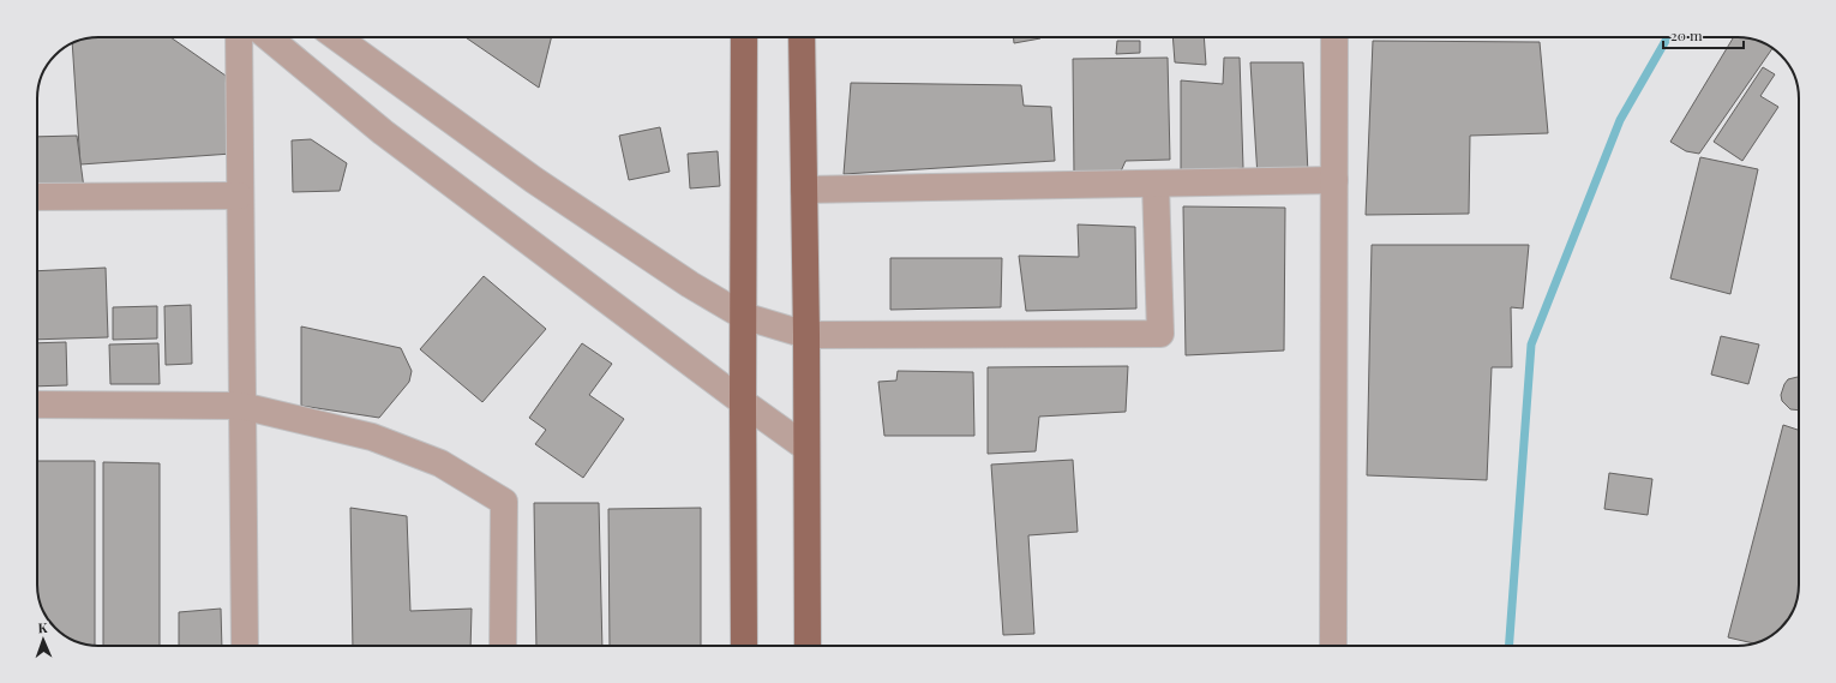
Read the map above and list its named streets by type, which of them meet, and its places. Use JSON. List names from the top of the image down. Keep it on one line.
{"scale_bar":"20 m","north":"top"}
